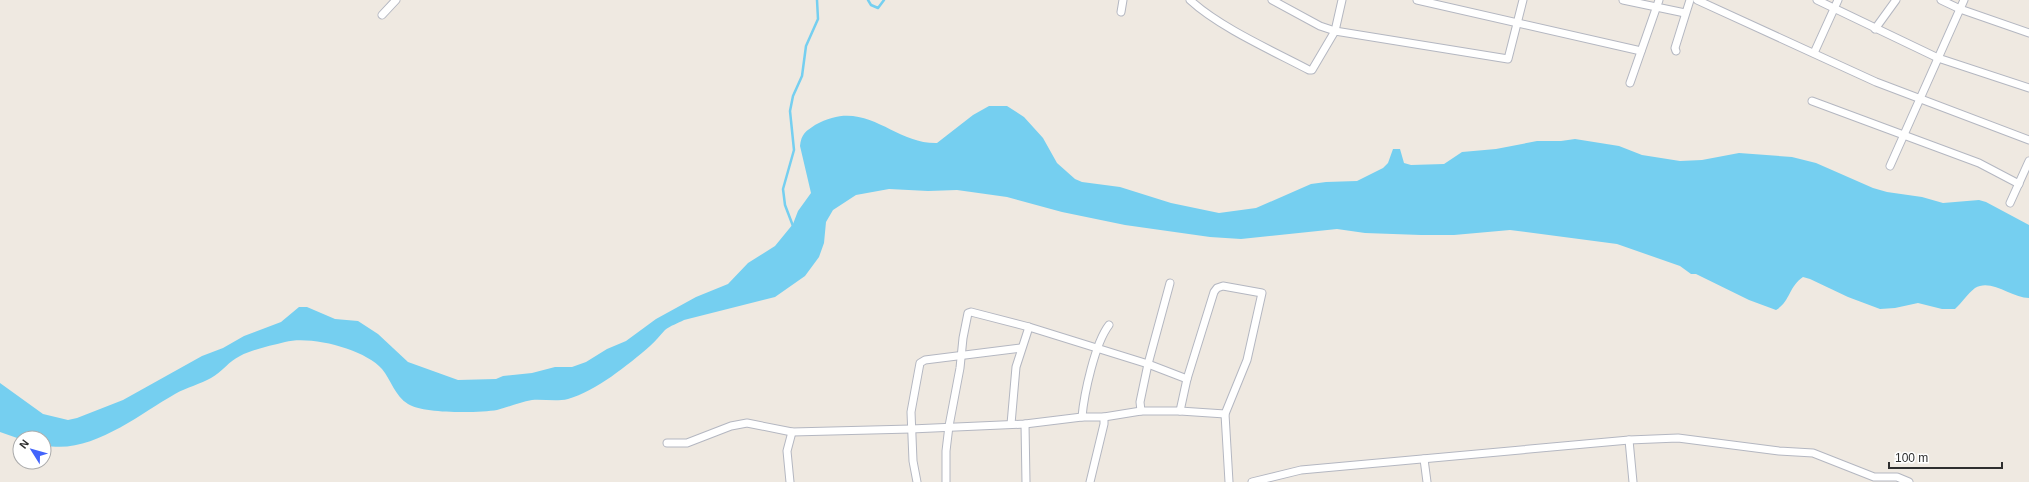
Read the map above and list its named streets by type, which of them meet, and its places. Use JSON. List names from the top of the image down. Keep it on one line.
{"scale_bar":"100 m","north":"top left"}
